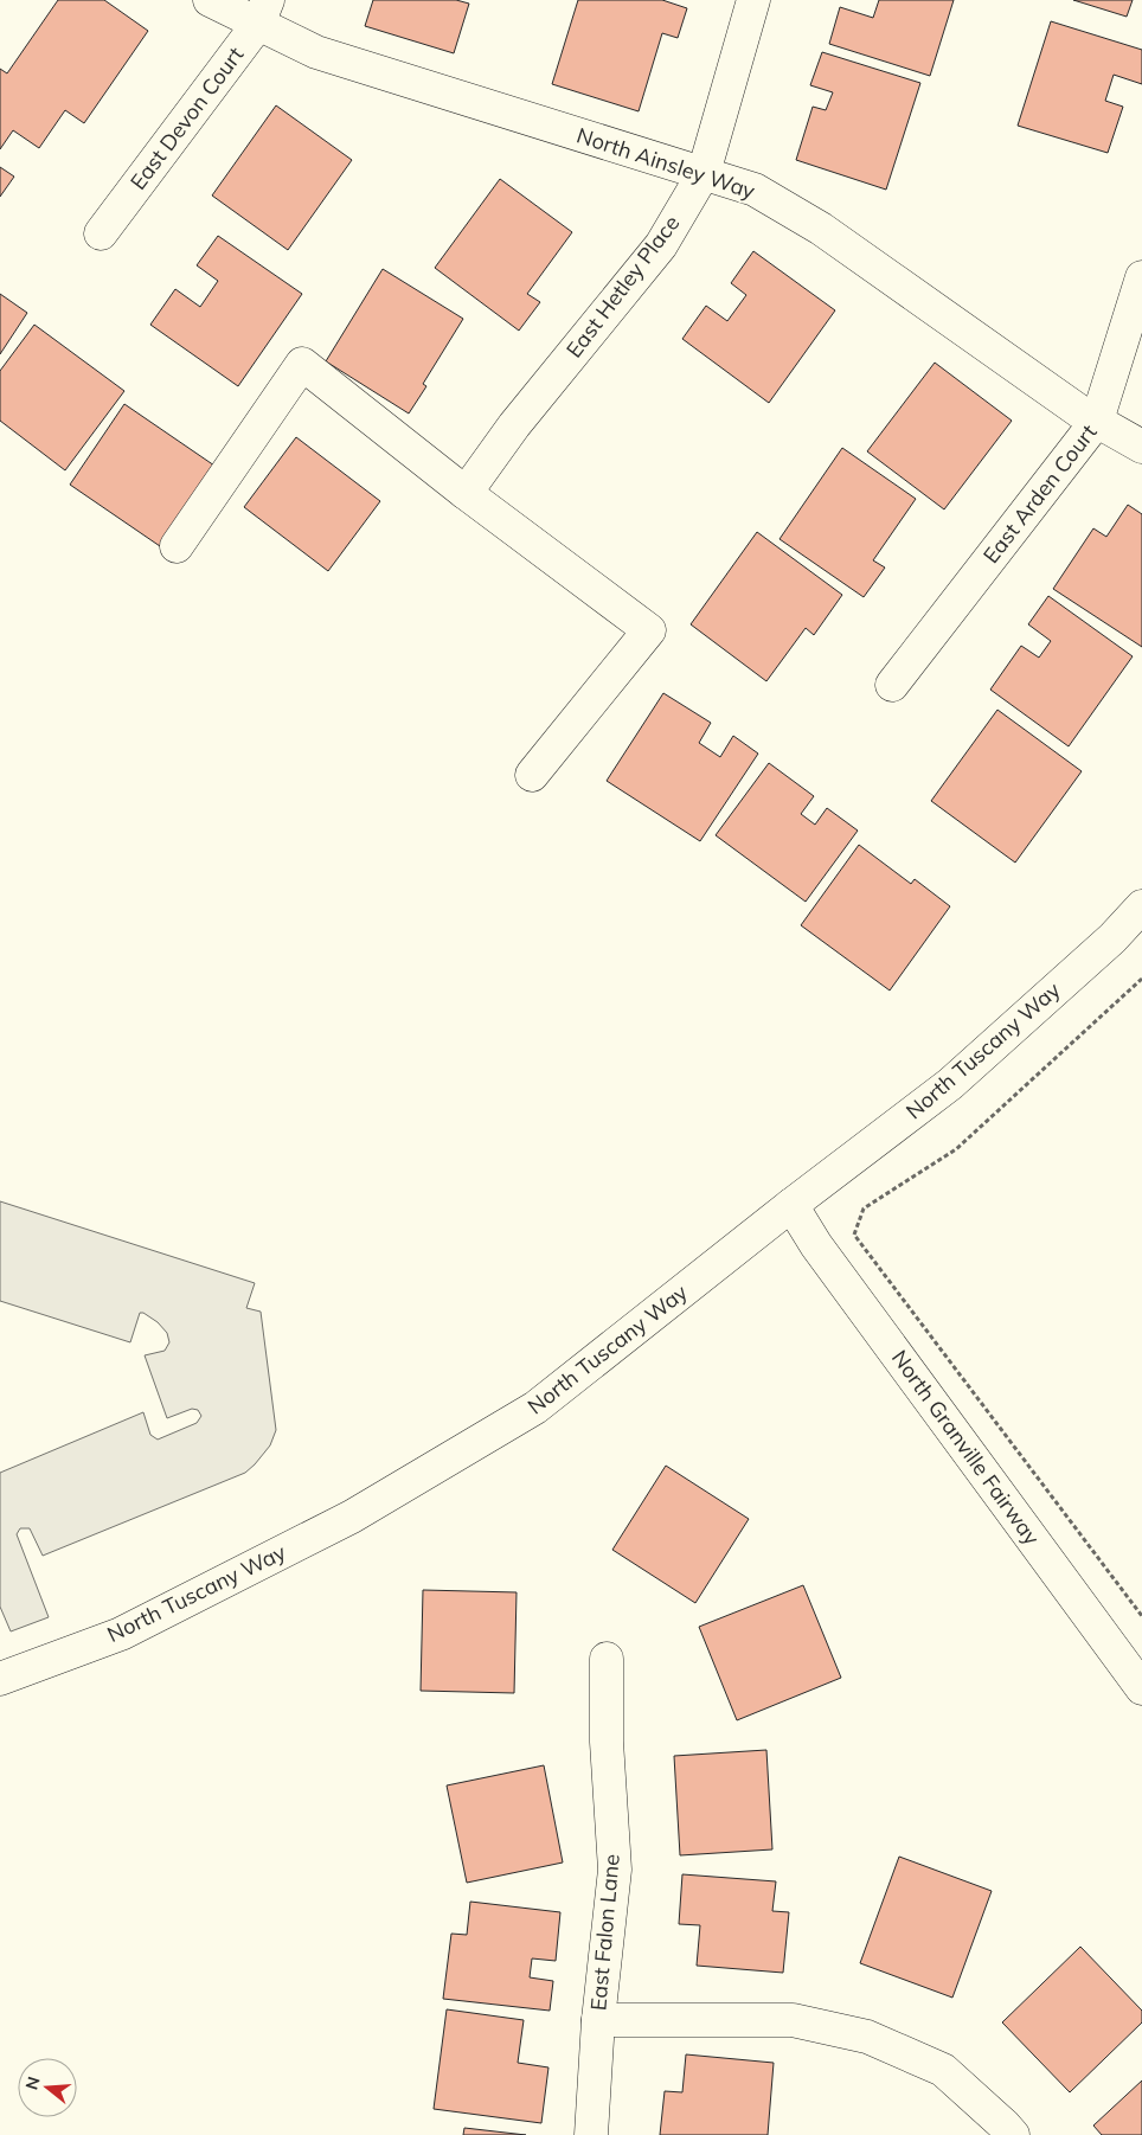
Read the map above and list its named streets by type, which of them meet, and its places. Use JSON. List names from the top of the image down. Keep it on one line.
{"streets":{"street":["East Devon Court","North Ainsley Way","East Hetley Place","East Arden Court","North Tuscany Way","North Granville Fairway","East Falon Lane"]},"crossings":[["East Devon Court","North Ainsley Way"],["North Ainsley Way","East Hetley Place"],["North Ainsley Way","East Arden Court"],["North Tuscany Way","North Granville Fairway"]],"north":"left"}
